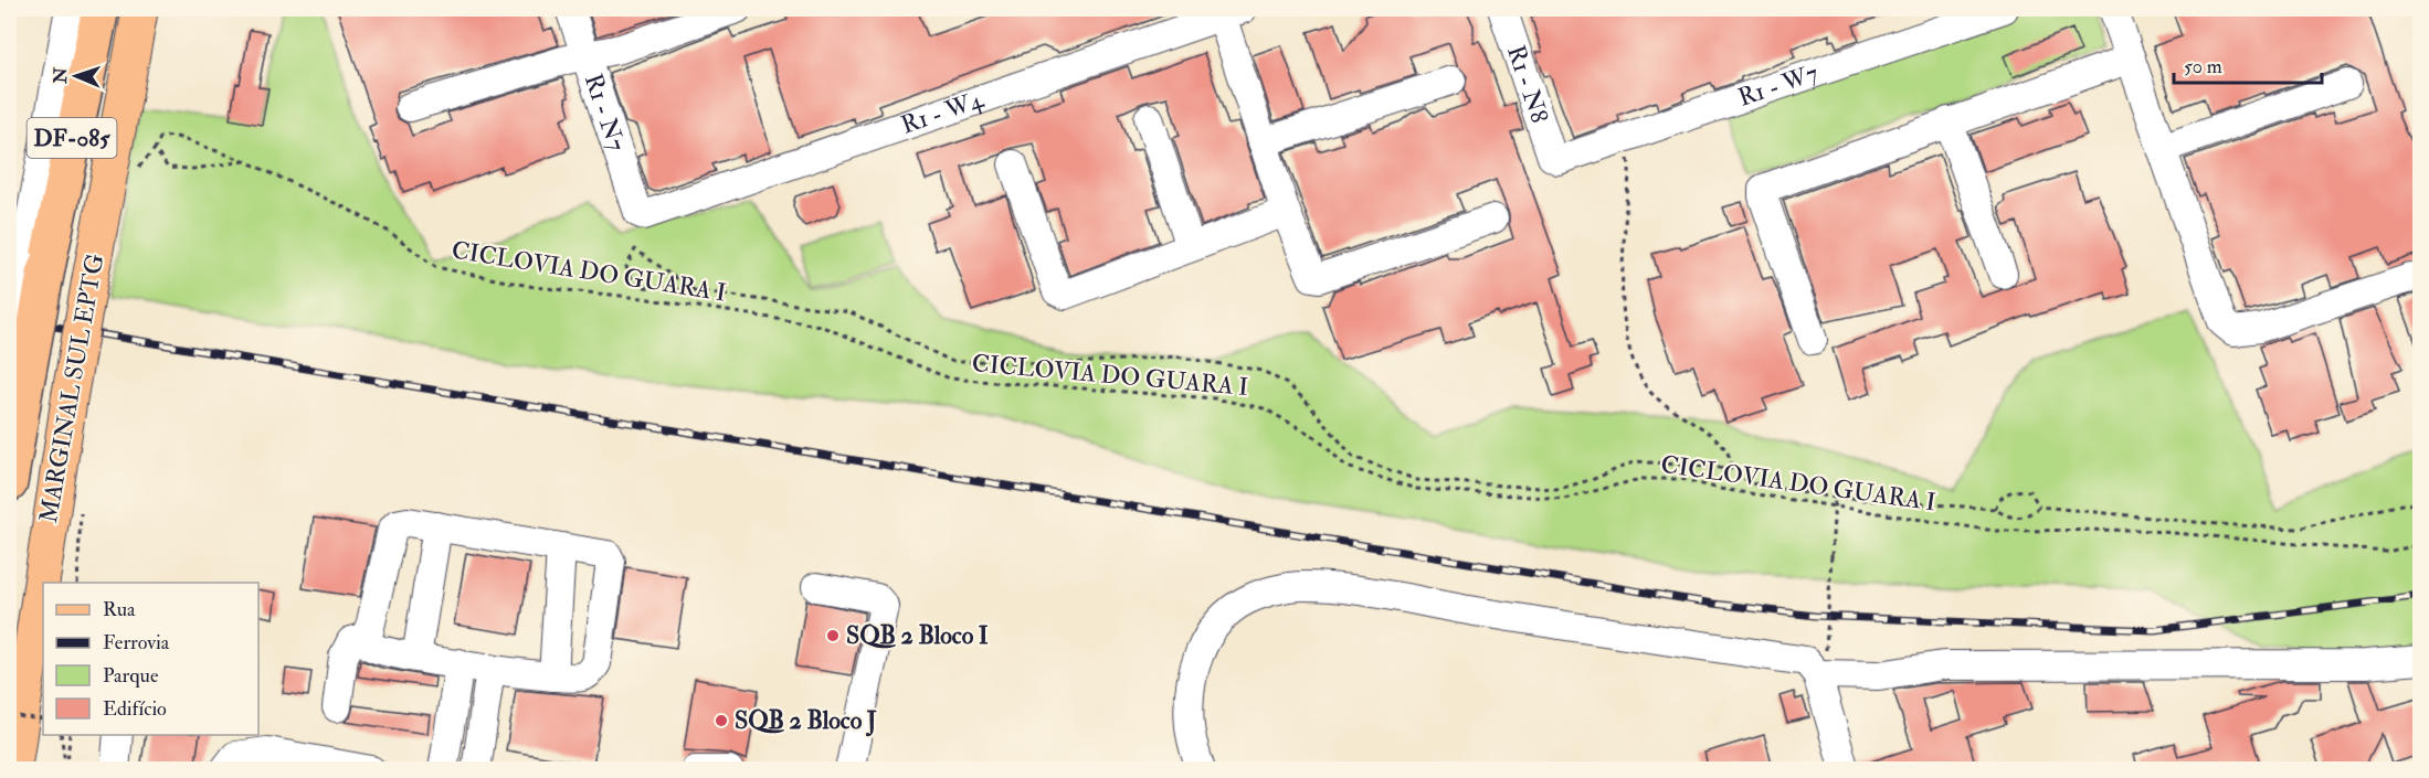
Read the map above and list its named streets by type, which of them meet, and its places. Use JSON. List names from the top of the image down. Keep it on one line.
{"streets":{"highway":["DF-085"],"main road":["MARGINAL SUL EPTG"],"street":["R1 - N8","R1 - W7","R1 - N7","R1 - W4"],"path":["CICLOVIA DO GUARA I"]},"crossings":[["R1 - N8","R1 - W7"],["R1 - N7","R1 - W4"]],"places":["SQB 2 Bloco I","SQB 2 Bloco J"],"legend":["Rua","Ferrovia","Parque","Edifício"],"scale_bar":"50 m","north":"left"}
